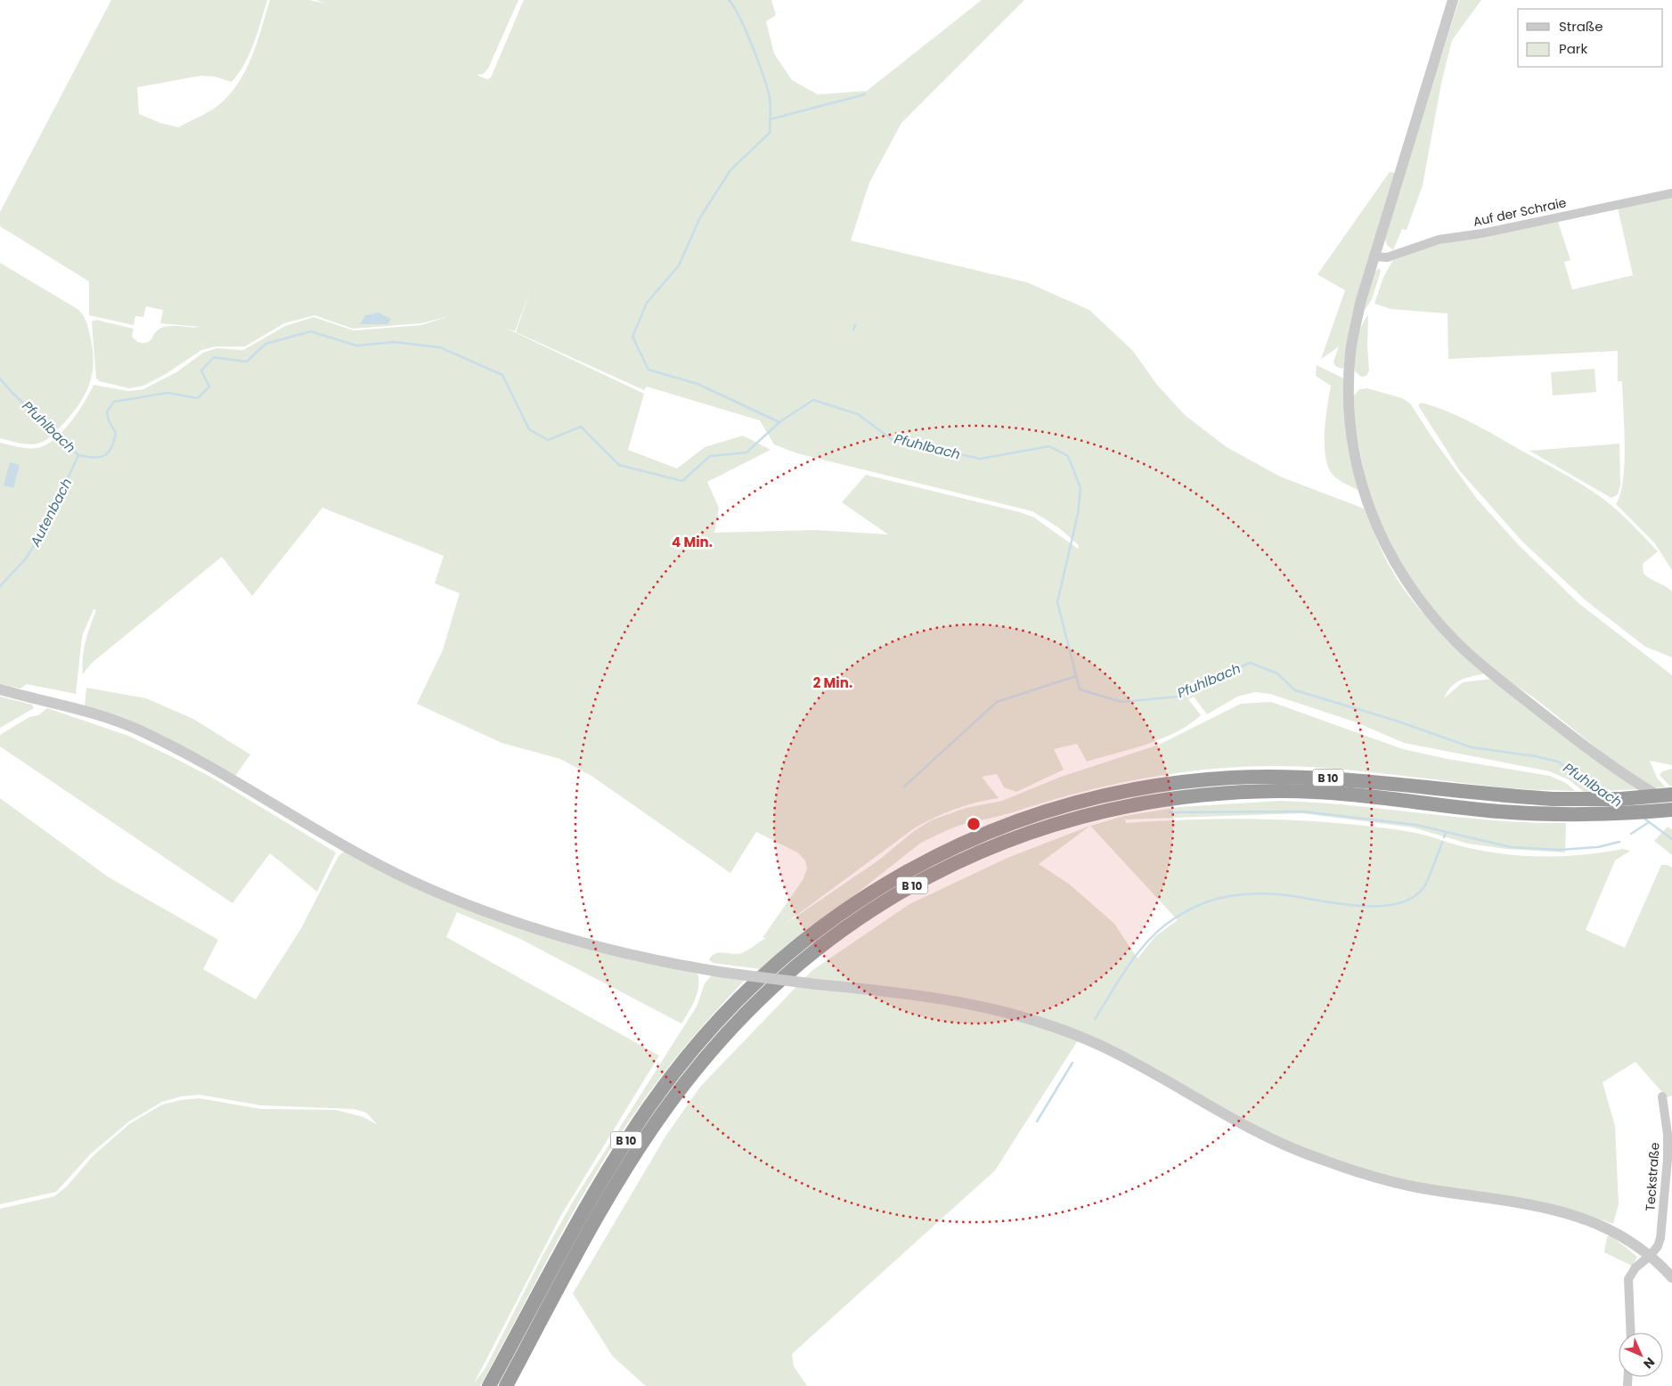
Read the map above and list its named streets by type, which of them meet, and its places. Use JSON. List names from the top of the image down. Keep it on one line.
{"streets":{"highway":["B 10"],"street":["Auf der Schraie","Teckstraße"]},"water":["Pfuhlbach","Autenbach"],"legend":["Straße","Park"],"north":"bottom right","rings":["4 Min.","2 Min."]}
